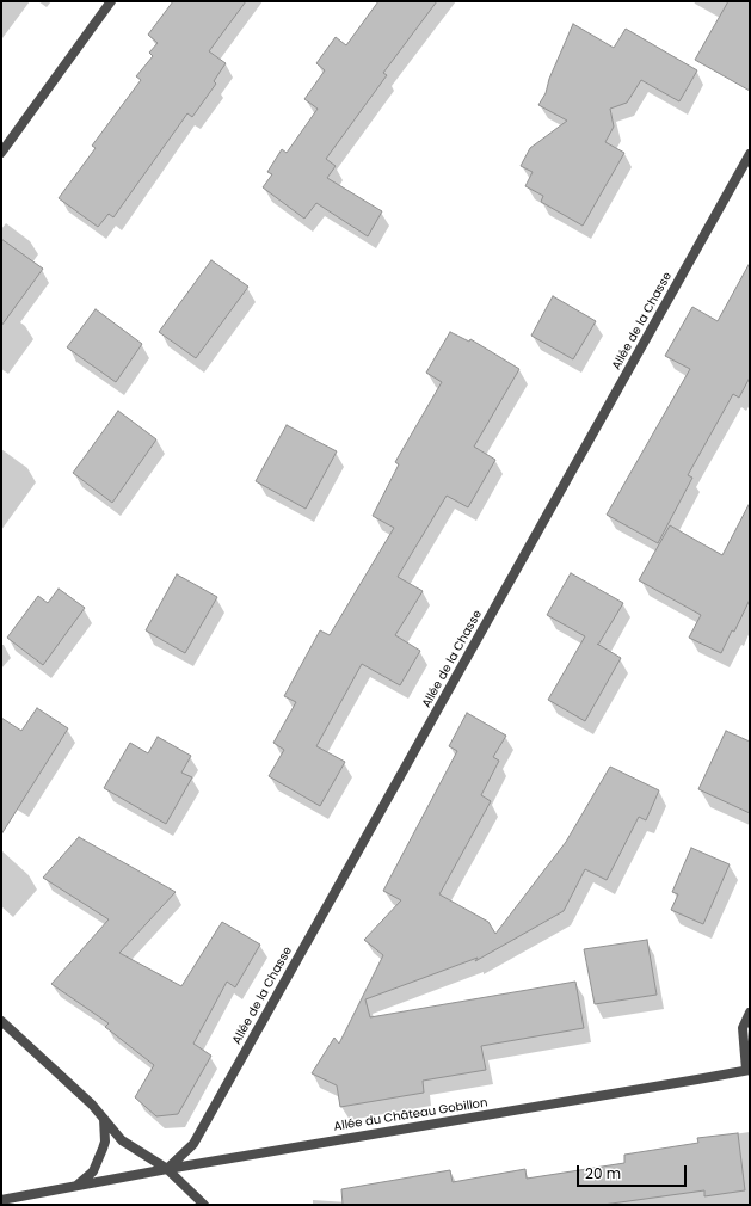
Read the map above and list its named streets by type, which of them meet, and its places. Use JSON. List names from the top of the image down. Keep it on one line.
{"streets":{"street":["Allée de la Chasse","Allée du Château Gobillon"]},"crossings":[["Allée de la Chasse","Allée du Château Gobillon"]],"scale_bar":"20 m"}
